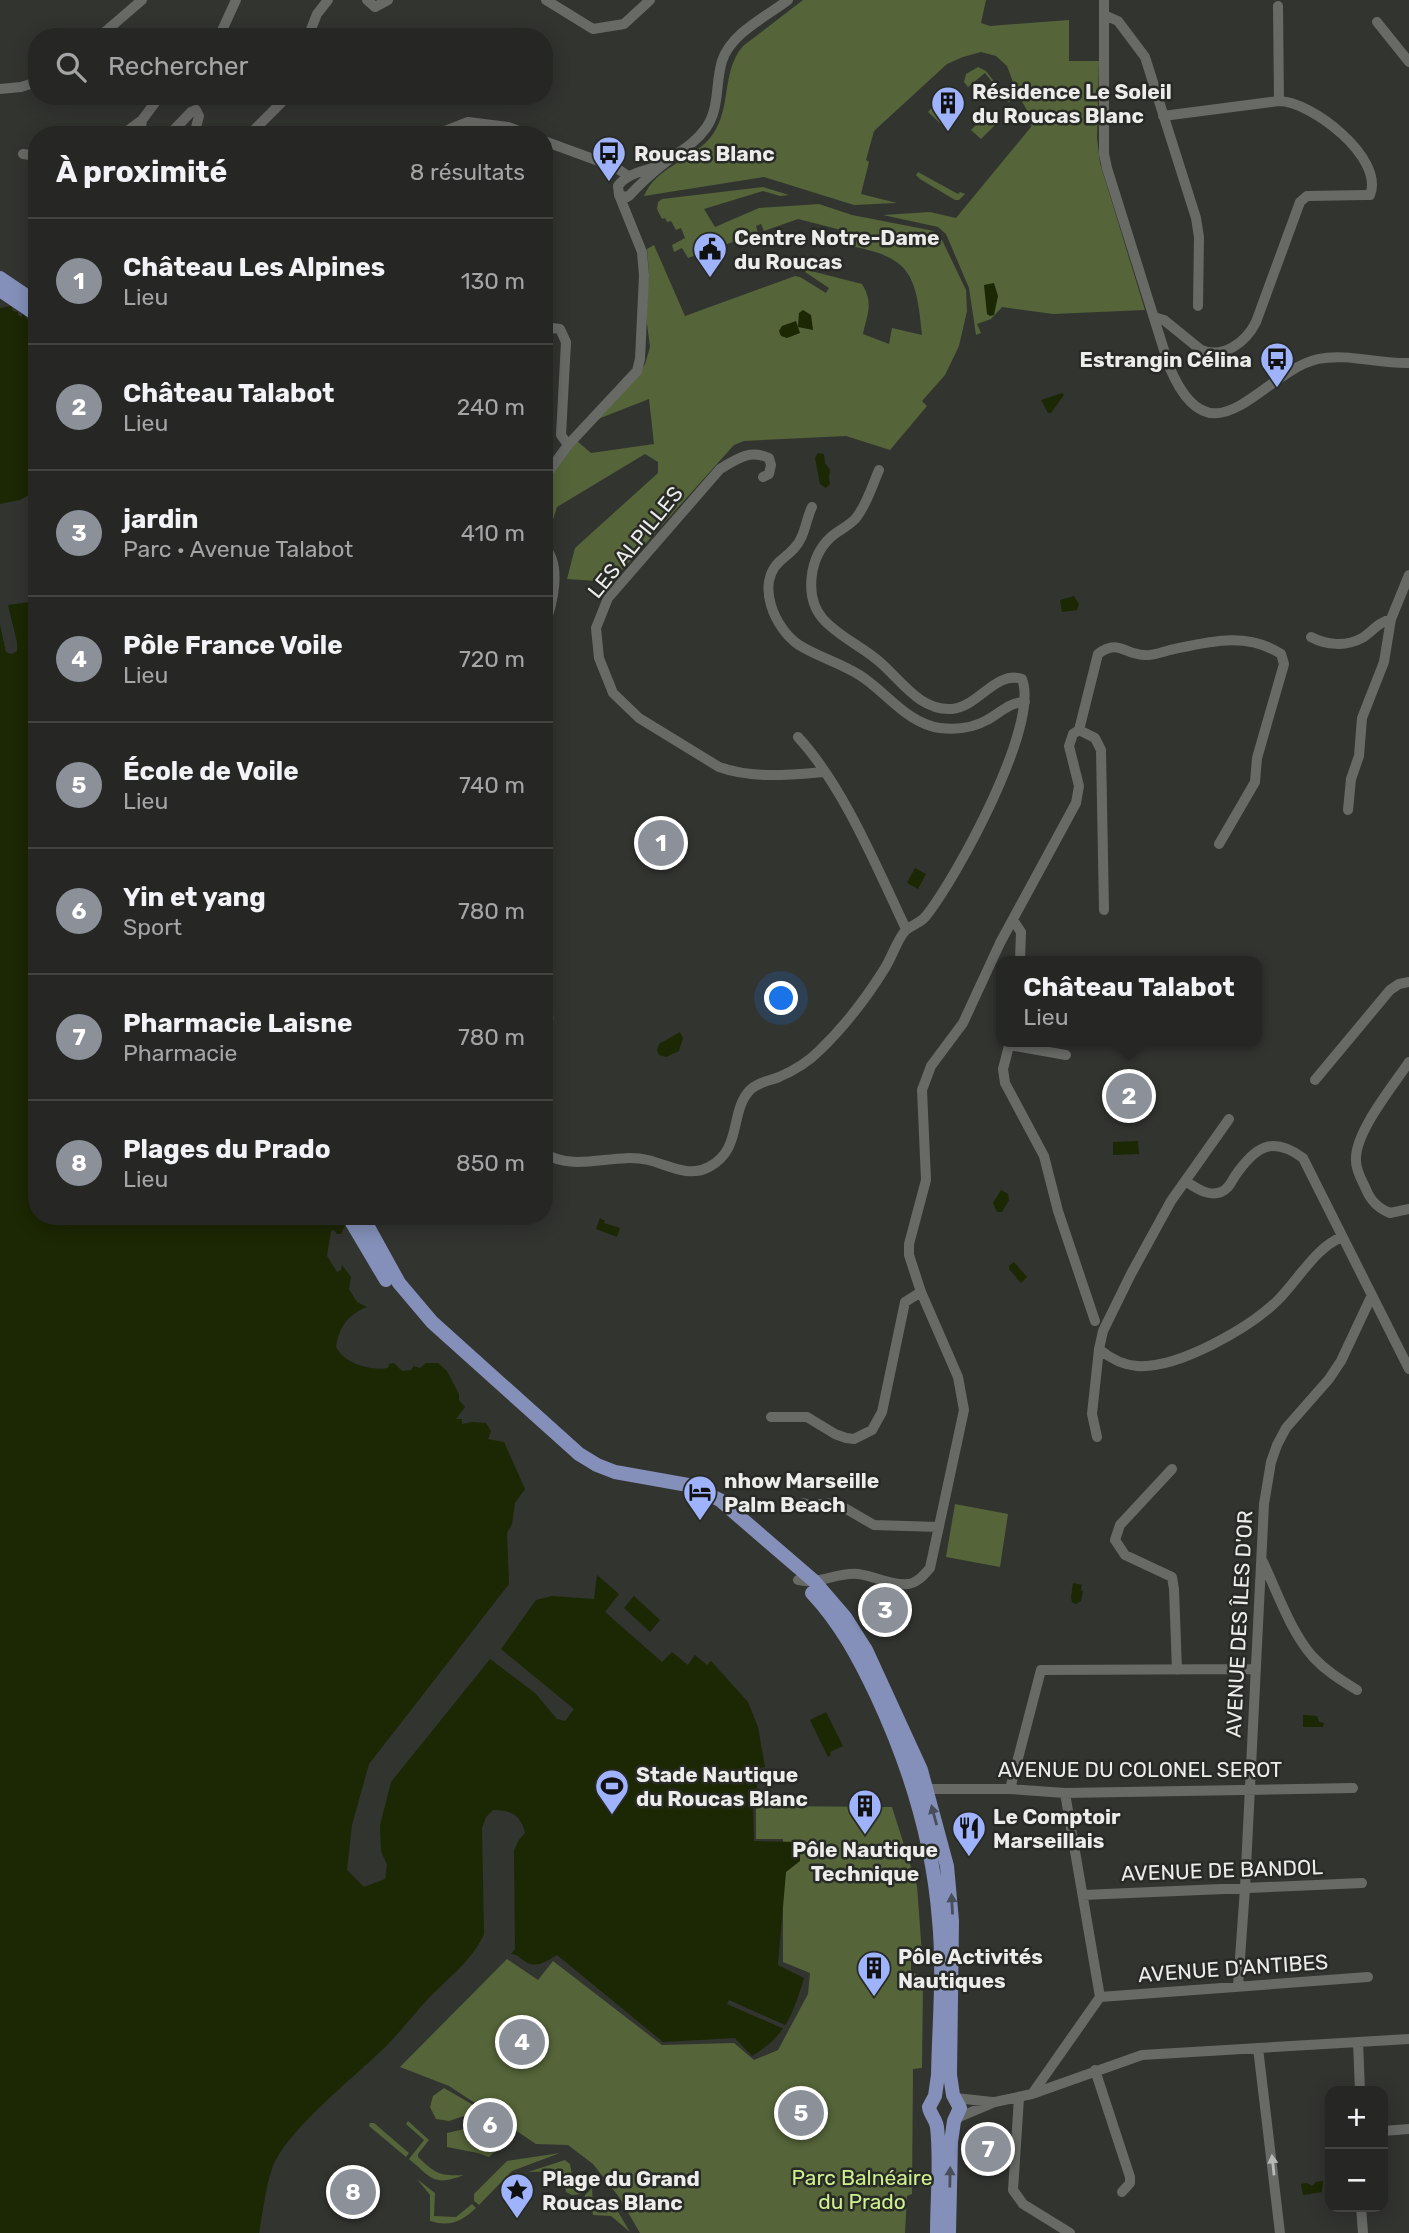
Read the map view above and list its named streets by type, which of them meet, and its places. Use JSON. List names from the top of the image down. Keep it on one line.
{"streets":{"street":["LES ALPILLES","AVENUE DES ÎLES D'OR","AVENUE DU COLONEL SEROT","AVENUE DE BANDOL","AVENUE D'ANTIBES"]},"crossings":[["AVENUE DES ÎLES D'OR","AVENUE DU COLONEL SEROT"],["AVENUE DES ÎLES D'OR","AVENUE DE BANDOL"],["AVENUE DES ÎLES D'OR","AVENUE D'ANTIBES"]],"parks":["Parc Balnéaire du Prado"],"places":{"building":["Résidence Le Soleil du Roucas Blanc","Pôle Nautique Technique","Pôle Activités Nautiques"],"bus stop":["Roucas Blanc","Estrangin Célina"],"public building":["Centre Notre-Dame du Roucas"],"hotel":["nhow Marseille Palm Beach"],"sports":["Stade Nautique du Roucas Blanc"],"restaurant":["Le Comptoir Marseillais"],"place":["Plage du Grand Roucas Blanc"]},"page":{"search":"Rechercher","heading":["À proximité","8 résultats"],"list":[{"mark":"1","name":"Château Les Alpines","note":"Lieu","value":"130 m"},{"mark":"2","name":"Château Talabot","note":"Lieu","value":"240 m"},{"mark":"3","name":"jardin","note":"Parc · Avenue Talabot","value":"410 m"},{"mark":"4","name":"Pôle France Voile","note":"Lieu","value":"720 m"},{"mark":"5","name":"École de Voile","note":"Lieu","value":"740 m"},{"mark":"6","name":"Yin et yang","note":"Sport","value":"780 m"},{"mark":"7","name":"Pharmacie Laisne","note":"Pharmacie","value":"780 m"},{"mark":"8","name":"Plages du Prado","note":"Lieu","value":"850 m"}],"pins":["1","2","3","4","5","6","7","8"],"popup":["Château Talabot","Lieu"],"map_buttons":["+","−"]}}
